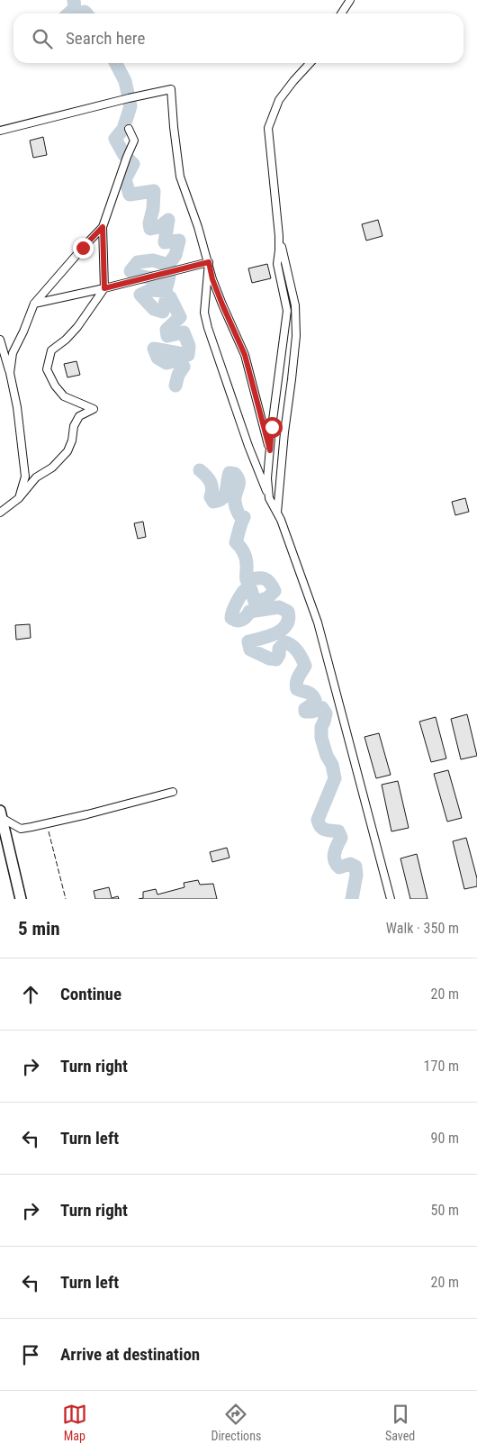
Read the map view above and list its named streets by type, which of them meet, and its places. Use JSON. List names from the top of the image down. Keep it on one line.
{"page":{"search":"Search here","heading":["5 min","Walk · 350 m"],"list":[["Continue","20 m"],["Turn right","170 m"],["Turn left","90 m"],["Turn right","50 m"],["Turn left","20 m"],"Arrive at destination"],"nav":["Map","Directions","Saved"]}}
